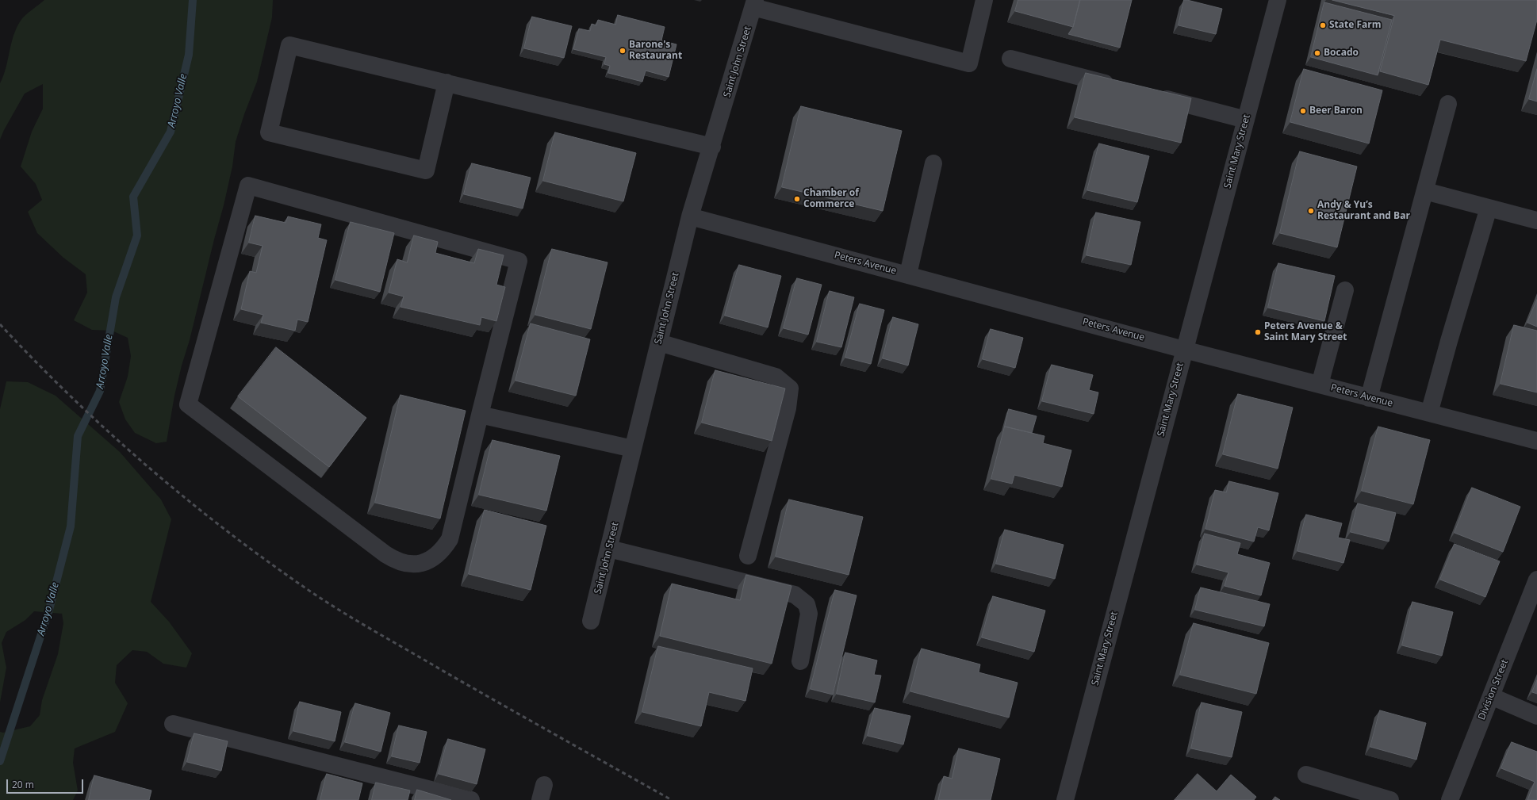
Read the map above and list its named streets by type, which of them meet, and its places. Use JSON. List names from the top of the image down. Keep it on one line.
{"streets":{"street":["Saint John Street","Saint Mary Street","Peters Avenue","Division Street"]},"crossings":[["Saint John Street","Peters Avenue"],["Saint Mary Street","Peters Avenue"]],"water":["Arroyo Valle"],"places":["State Farm","Barone's Restaurant","Bocado","Beer Baron","Chamber of Commerce","Andy & Yu’s Restaurant and Bar","Peters Avenue & Saint Mary Street"],"scale_bar":"20 m"}
